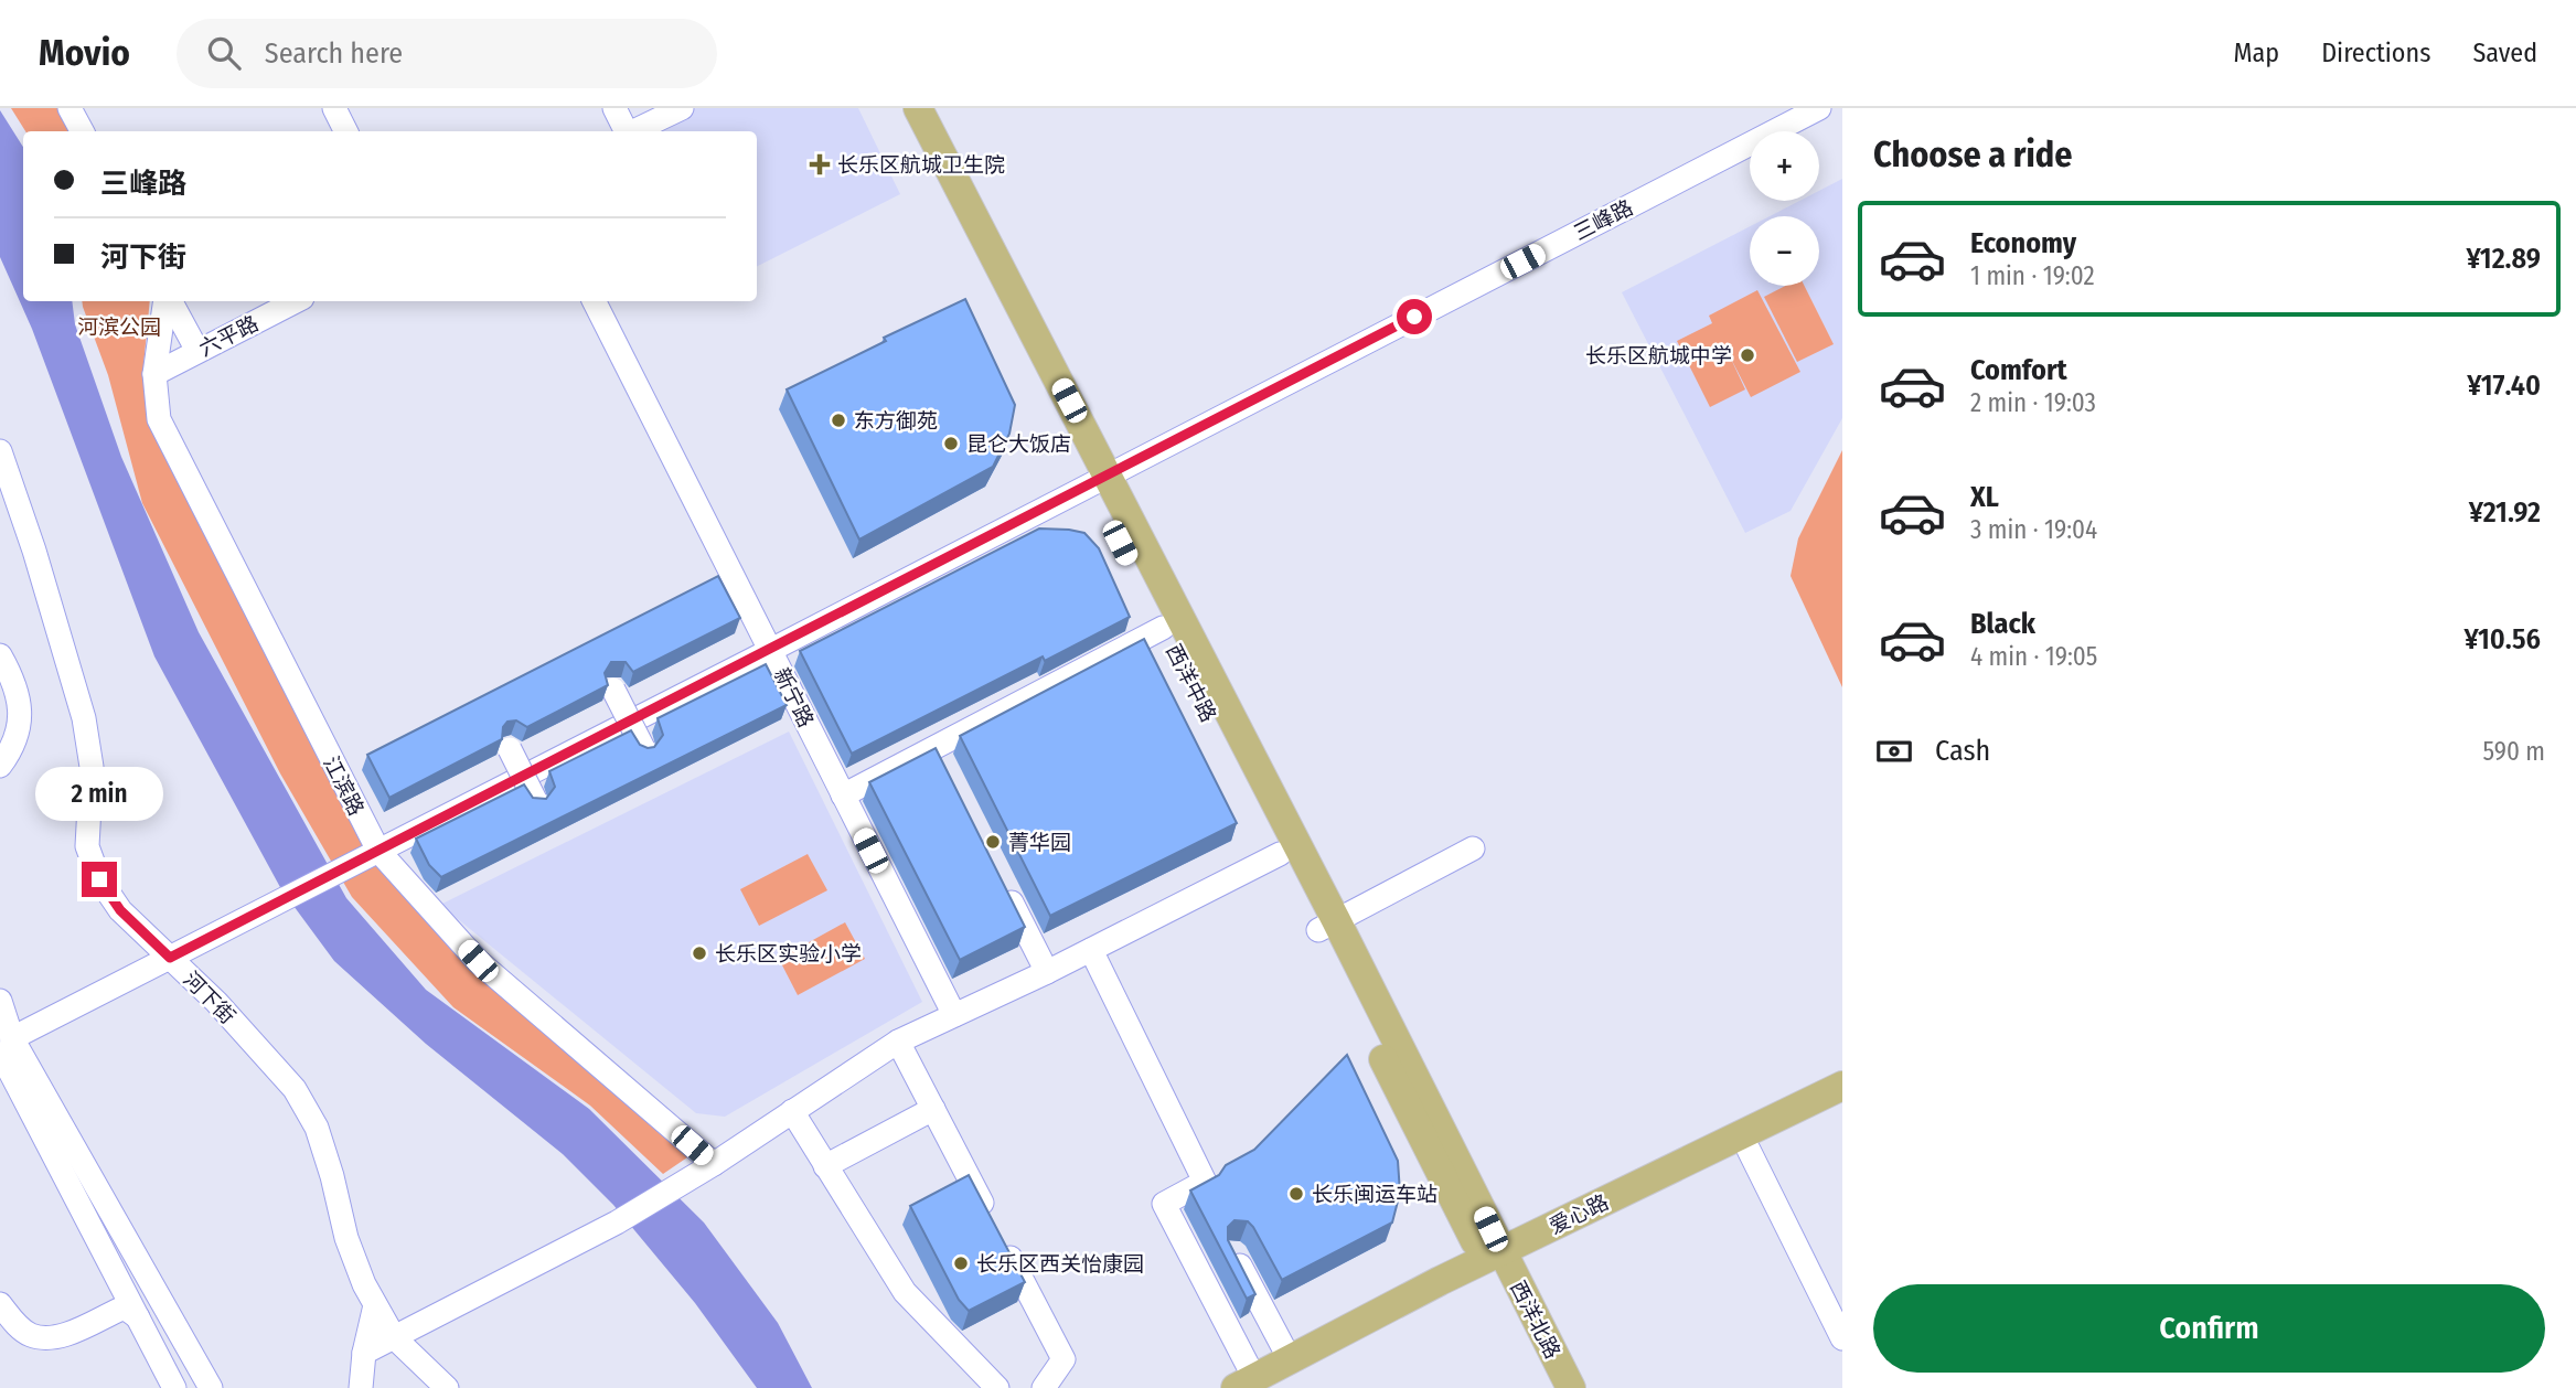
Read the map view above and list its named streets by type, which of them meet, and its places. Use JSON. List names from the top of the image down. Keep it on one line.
{"streets":{"main road":["西洋中路","爱心路","西洋北路"],"street":["三峰路","六平路","新宁路","江滨路","河下街"]},"crossings":[["三峰路","西洋中路"],["三峰路","新宁路"],["三峰路","江滨路"],["三峰路","河下街"],["六平路","江滨路"],["西洋中路","爱心路"],["西洋中路","西洋北路"],["爱心路","西洋北路"]],"parks":["河滨公园"],"places":{"health":["长乐区航城卫生院"],"other":["长乐区航城中学","东方御苑","昆仑大饭店","菁华园","长乐区实验小学","长乐闽运车站","长乐区西关怡康园"]},"page":{"header":"Movio","search":"Search here","nav":["Map","Directions","Saved"],"heading":"Choose a ride","map_buttons":["+","−"],"banner":["三峰路","河下街"],"list":[{"name":"Economy","note":"1 min · 19:02","value":"¥12.89"},{"name":"Comfort","note":"2 min · 19:03","value":"¥17.40"},{"name":"XL","note":"3 min · 19:04","value":"¥21.92"},{"name":"Black","note":"4 min · 19:05","value":"¥10.56"}],"pay":["Cash","590 m"],"bubble":"2 min","buttons":"Confirm"}}
